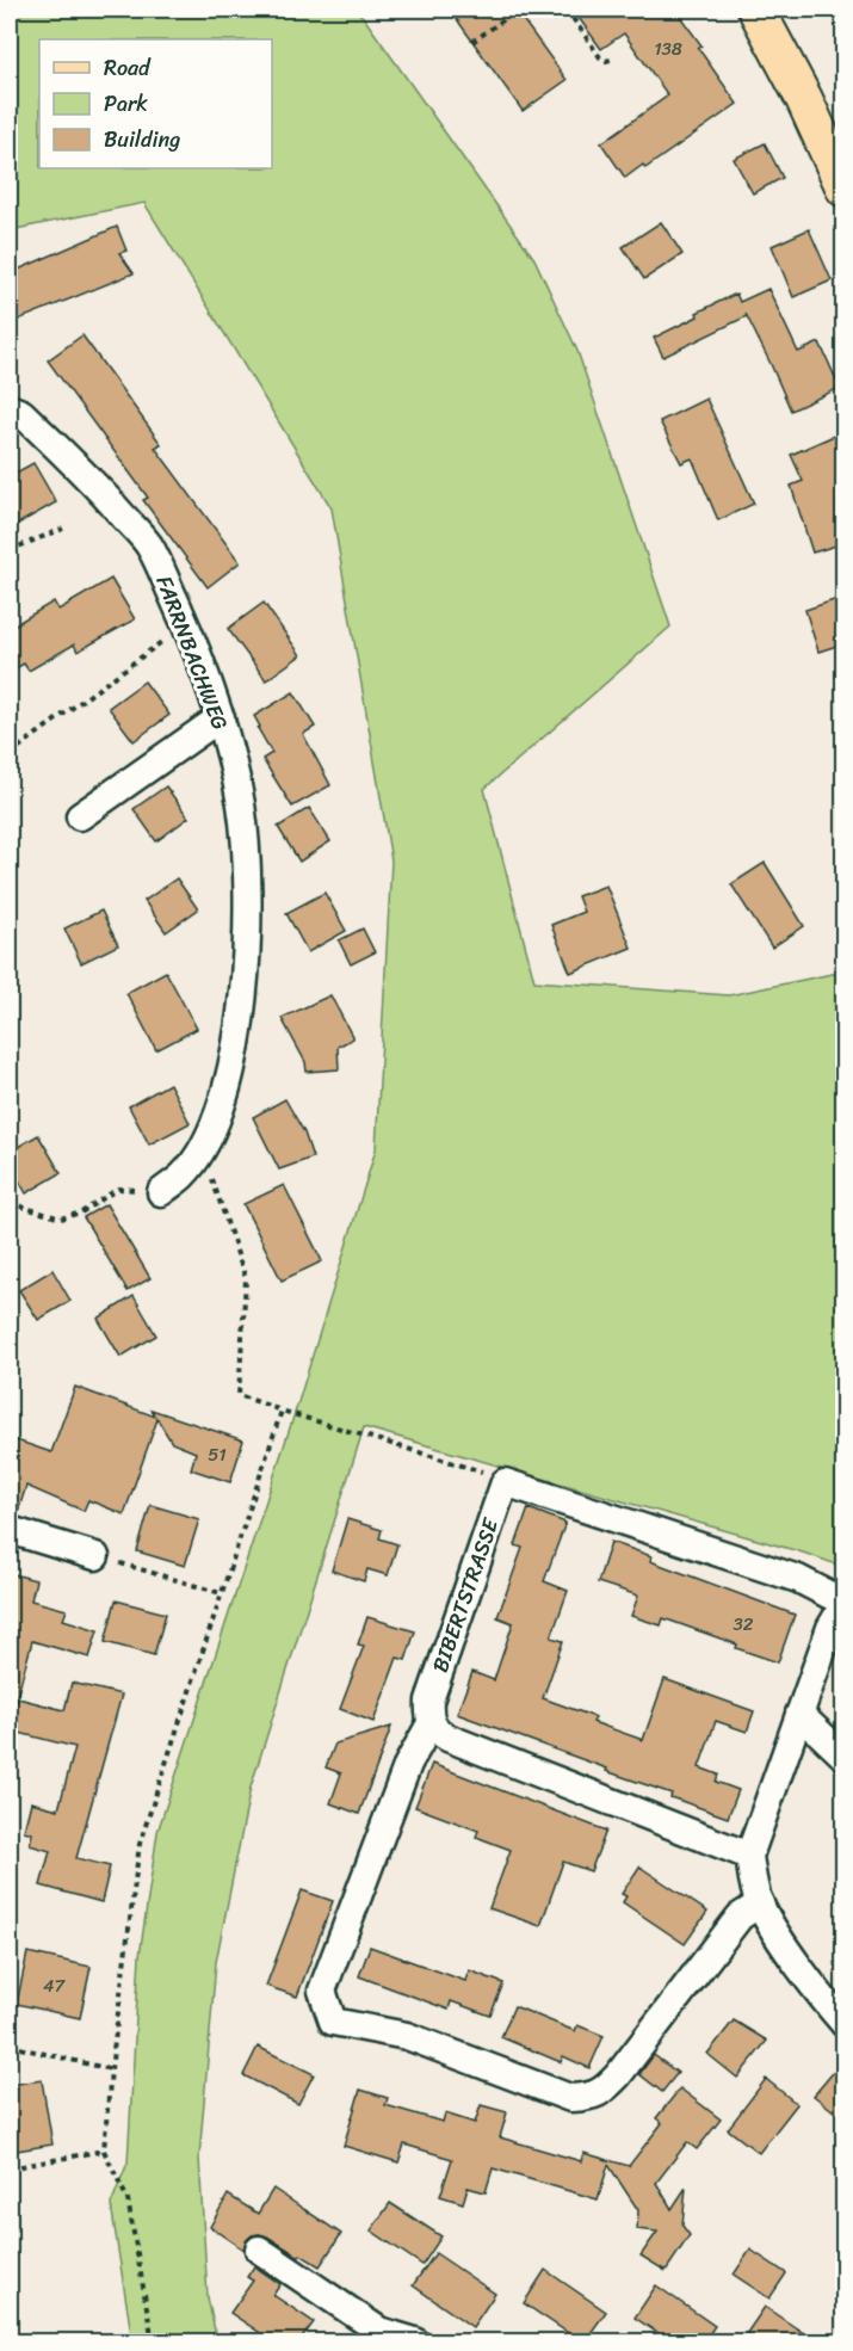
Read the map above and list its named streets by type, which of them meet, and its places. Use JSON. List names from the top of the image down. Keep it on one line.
{"streets":{"street":["FARRNBACHWEG","BIBERTSTRASSE"]},"house_numbers":["138","51","32","47"],"legend":["Road","Park","Building"]}
